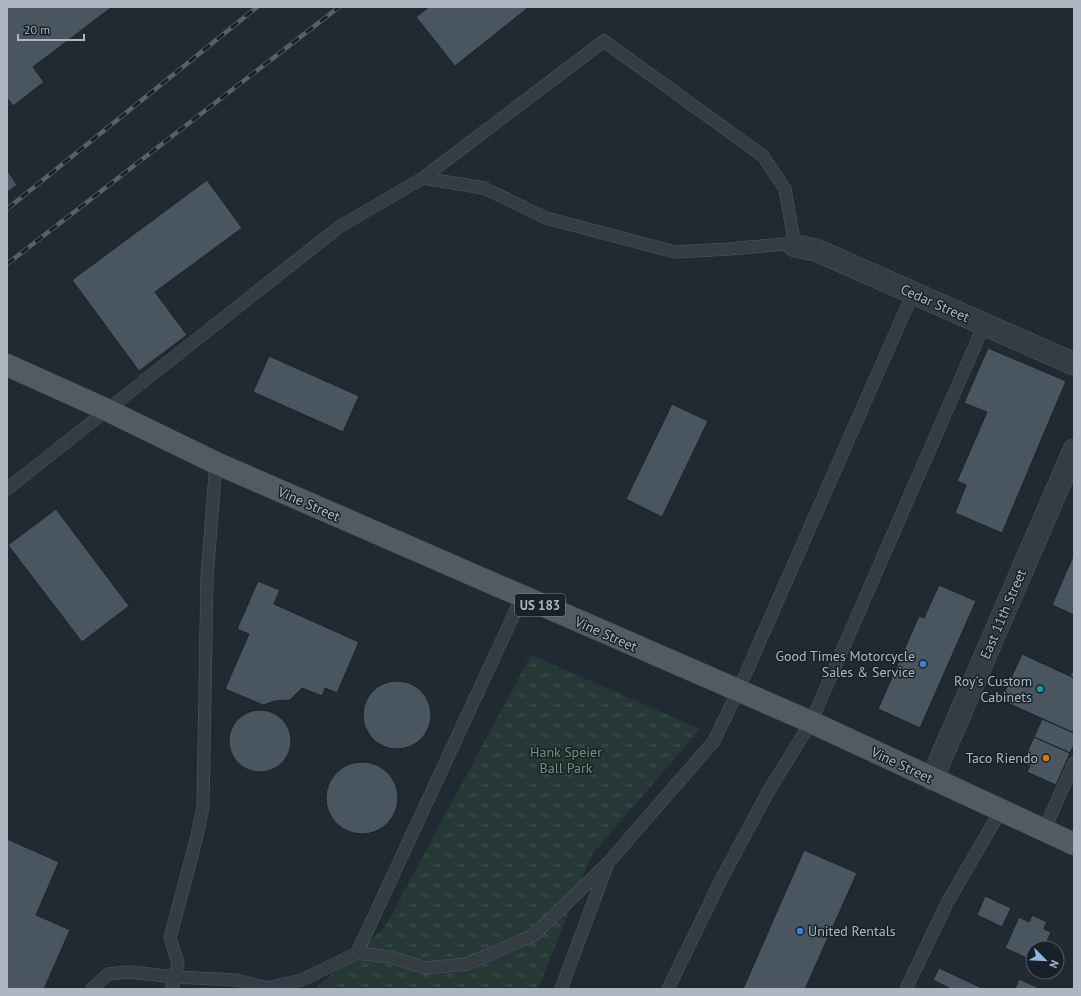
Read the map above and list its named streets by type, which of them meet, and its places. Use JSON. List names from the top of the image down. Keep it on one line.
{"streets":{"main road":["Vine Street","US 183"],"street":["Cedar Street","East 11th Street"]},"crossings":[["Vine Street","East 11th Street"]],"parks":["Hank Speier Ball Park"],"places":["Good Times Motorcycle Sales & Service","Roy's Custom Cabinets","Taco Riendo","United Rentals"],"scale_bar":"20 m","north":"bottom right"}
